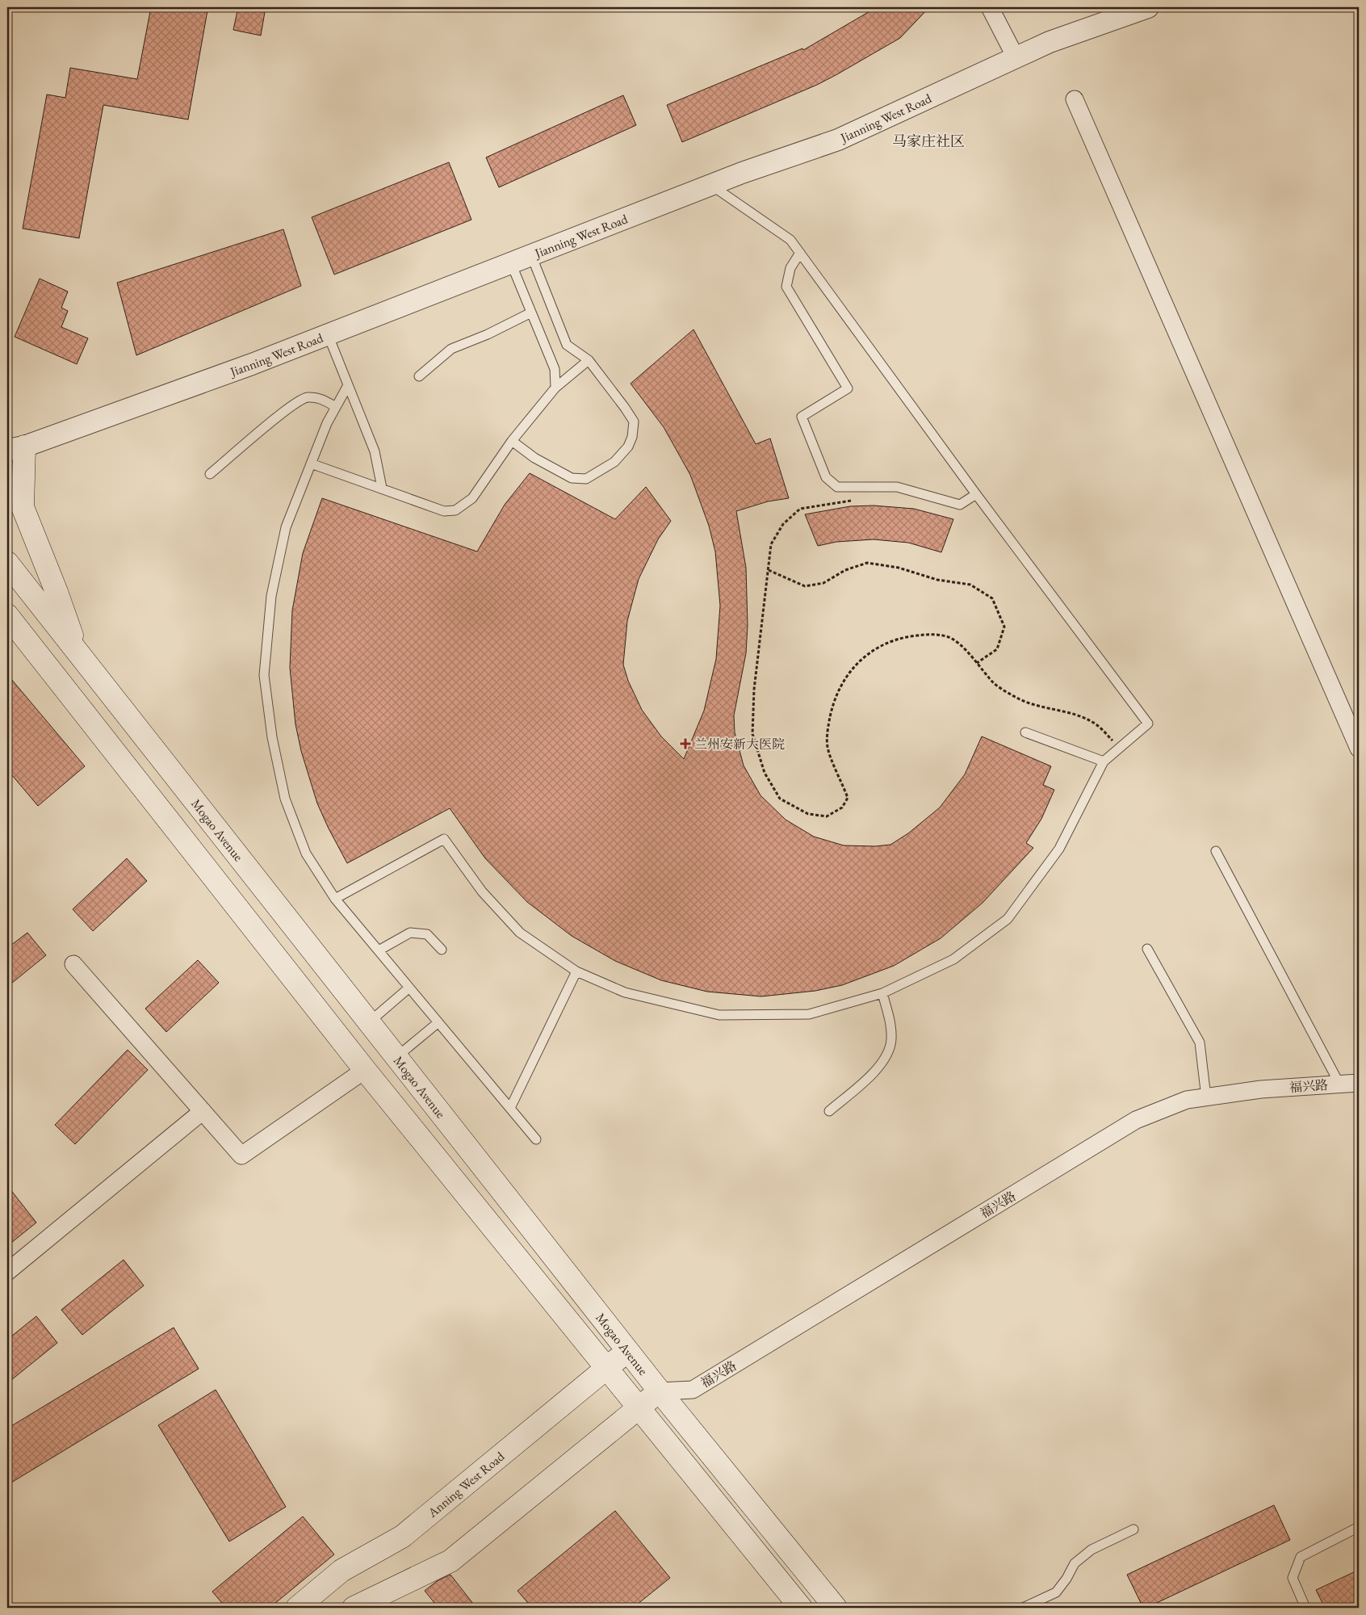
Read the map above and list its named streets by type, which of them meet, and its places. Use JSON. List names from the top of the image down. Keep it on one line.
{"streets":{"main road":["Mogao Avenue","Anning West Road"],"street":["Jianning West Road","福兴路"]},"crossings":[["Mogao Avenue","福兴路"],["Mogao Avenue","Anning West Road"]],"districts":["马家庄社区"],"places":{"health":["兰州安新大医院"]}}
